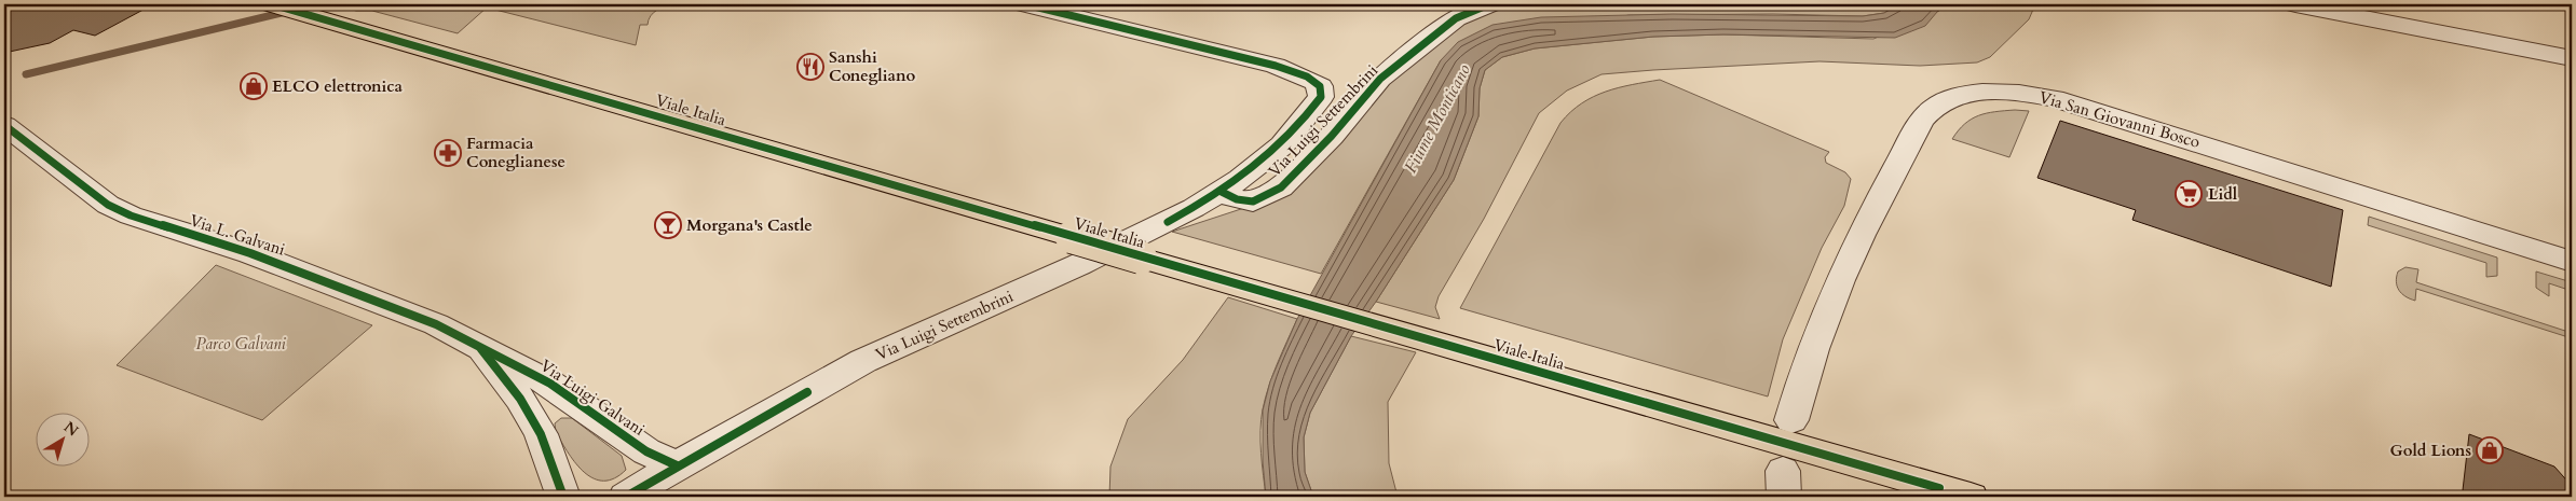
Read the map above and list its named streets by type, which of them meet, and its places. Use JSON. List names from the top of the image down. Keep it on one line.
{"streets":{"main road":["Viale Italia"],"street":["Via San Giovanni Bosco","Via Luigi Settembrini","Via L. Galvani","Via Luigi Galvani"]},"crossings":[["Via Luigi Settembrini","Via Luigi Galvani"],["Via L. Galvani","Via Luigi Galvani"]],"water":["Fiume Monticano"],"parks":["Parco Galvani"],"places":{"restaurant":["Sanshi Conegliano"],"shop":["ELCO elettronica","Gold Lions"],"pharmacy":["Farmacia Coneglianese"],"supermarket":["Lidl"],"bar":["Morgana's Castle"]},"north":"top right"}
